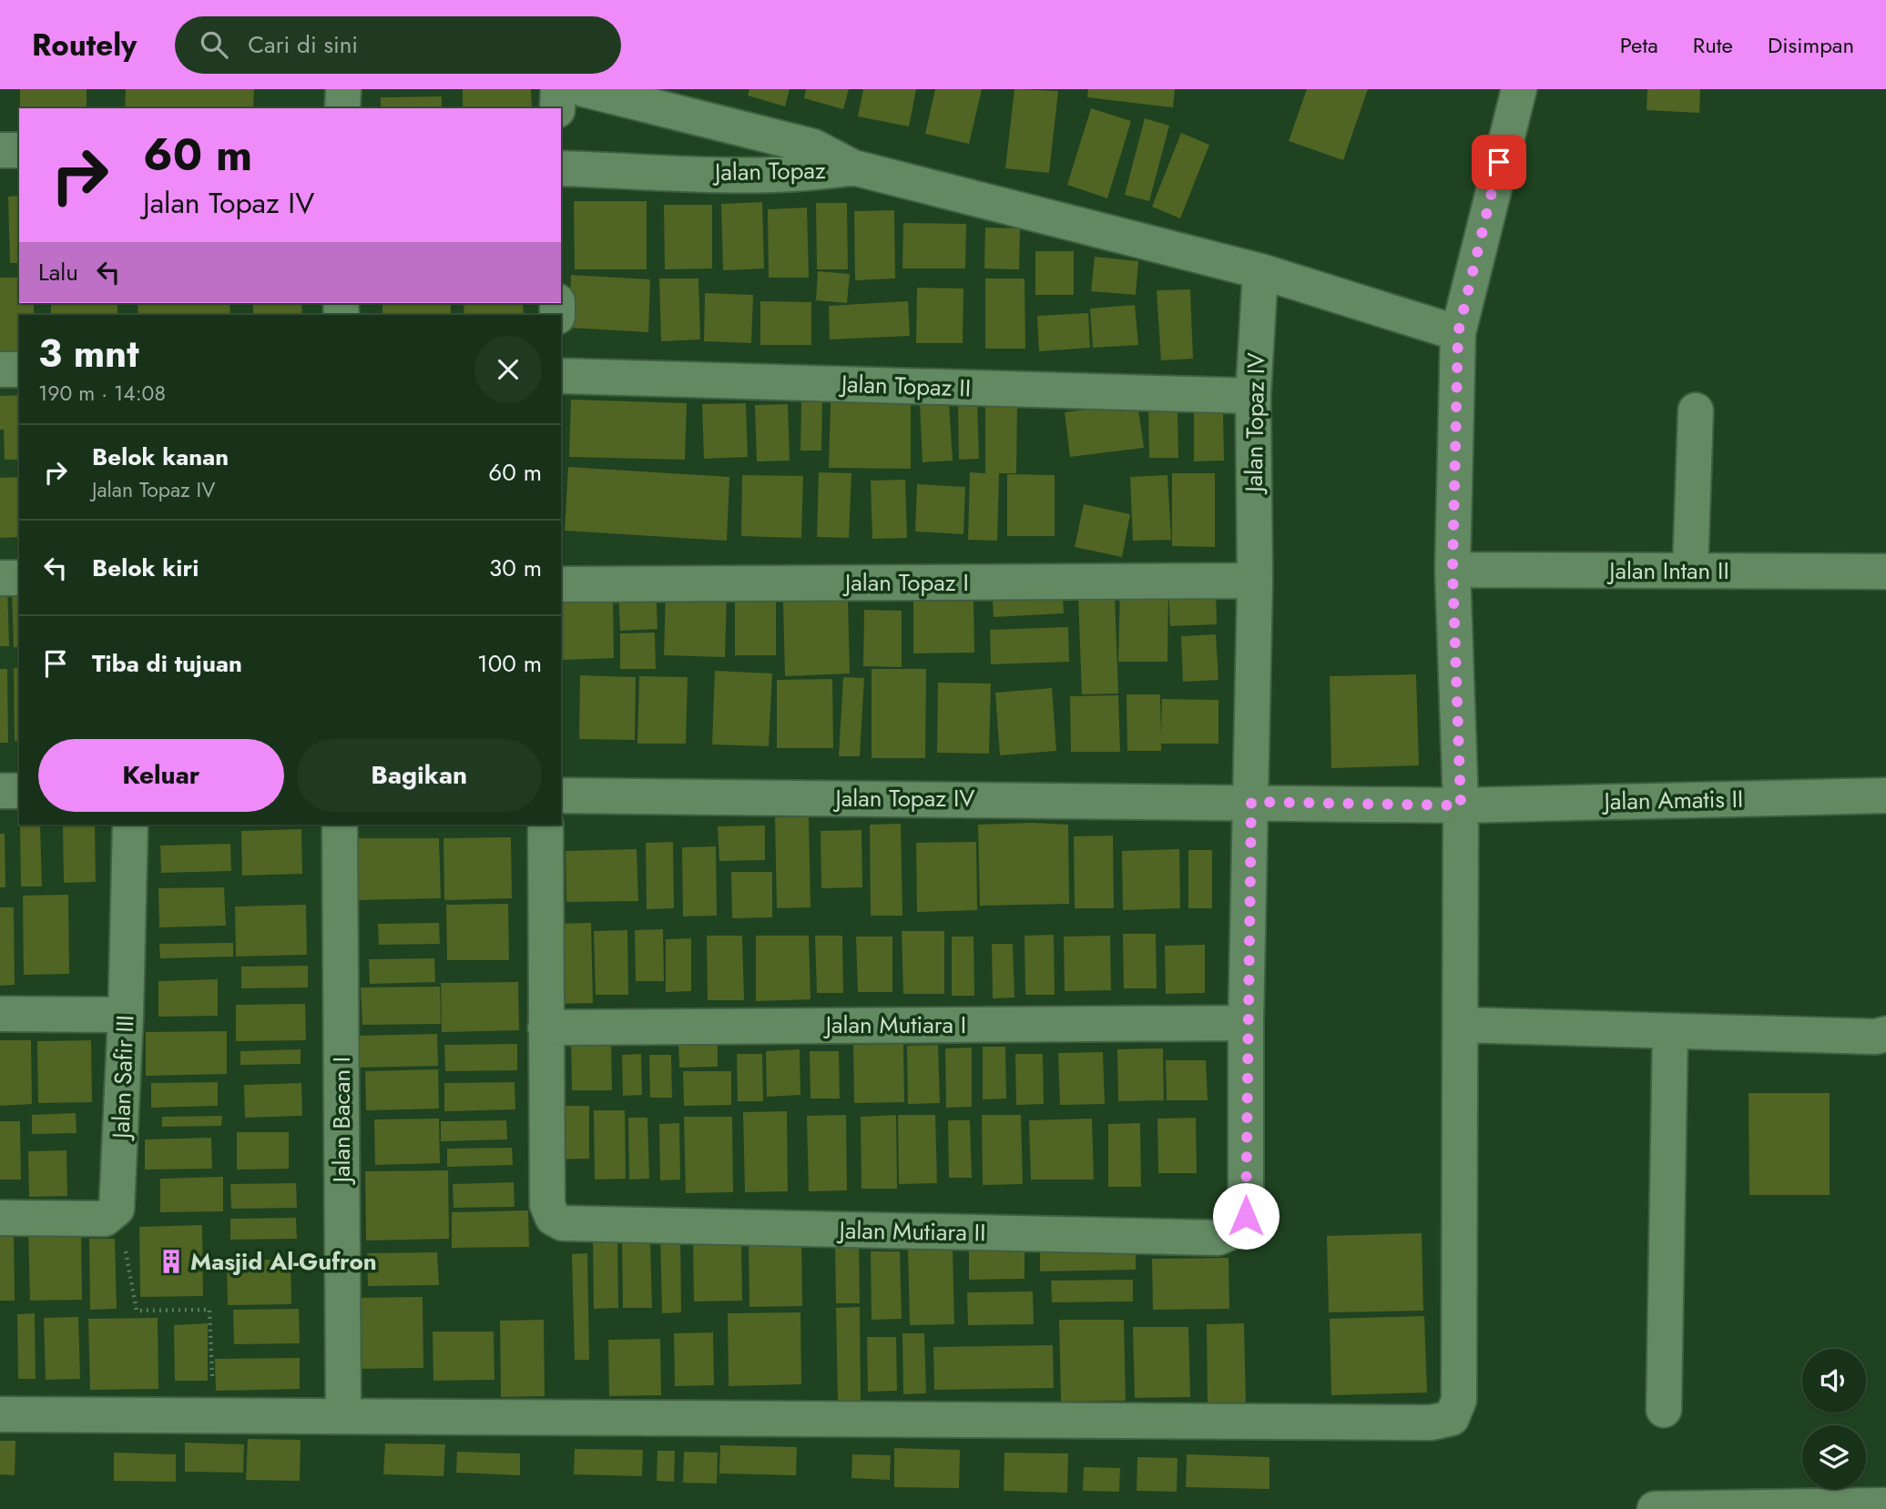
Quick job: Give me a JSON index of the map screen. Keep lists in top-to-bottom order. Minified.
{"streets":{"street":["Jalan Topaz","Jalan Topaz II","Jalan Topaz IV","Jalan Intan II","Jalan Topaz I","Jalan Amatis II","Jalan Mutiara I","Jalan Safir III","Jalan Bacan I","Jalan Mutiara II"]},"crossings":[["Jalan Topaz II","Jalan Topaz IV"],["Jalan Topaz IV","Jalan Topaz I"],["Jalan Topaz IV","Jalan Amatis II"],["Jalan Topaz IV","Jalan Mutiara II"],["Jalan Mutiara I","Jalan Mutiara II"]],"places":{"building":["Masjid Al-Gufron"]},"page":{"header":"Routely","search":"Cari di sini","nav":["Peta","Rute","Disimpan"],"turn":["60 m","Jalan Topaz IV"],"then":"Lalu","heading":["3 mnt","190 m · 14:08"],"list":[{"name":"Belok kanan","note":"Jalan Topaz IV","value":"60 m"},{"name":"Belok kiri","value":"30 m"},{"name":"Tiba di tujuan","value":"100 m"}],"buttons":["Keluar","Bagikan"]}}
